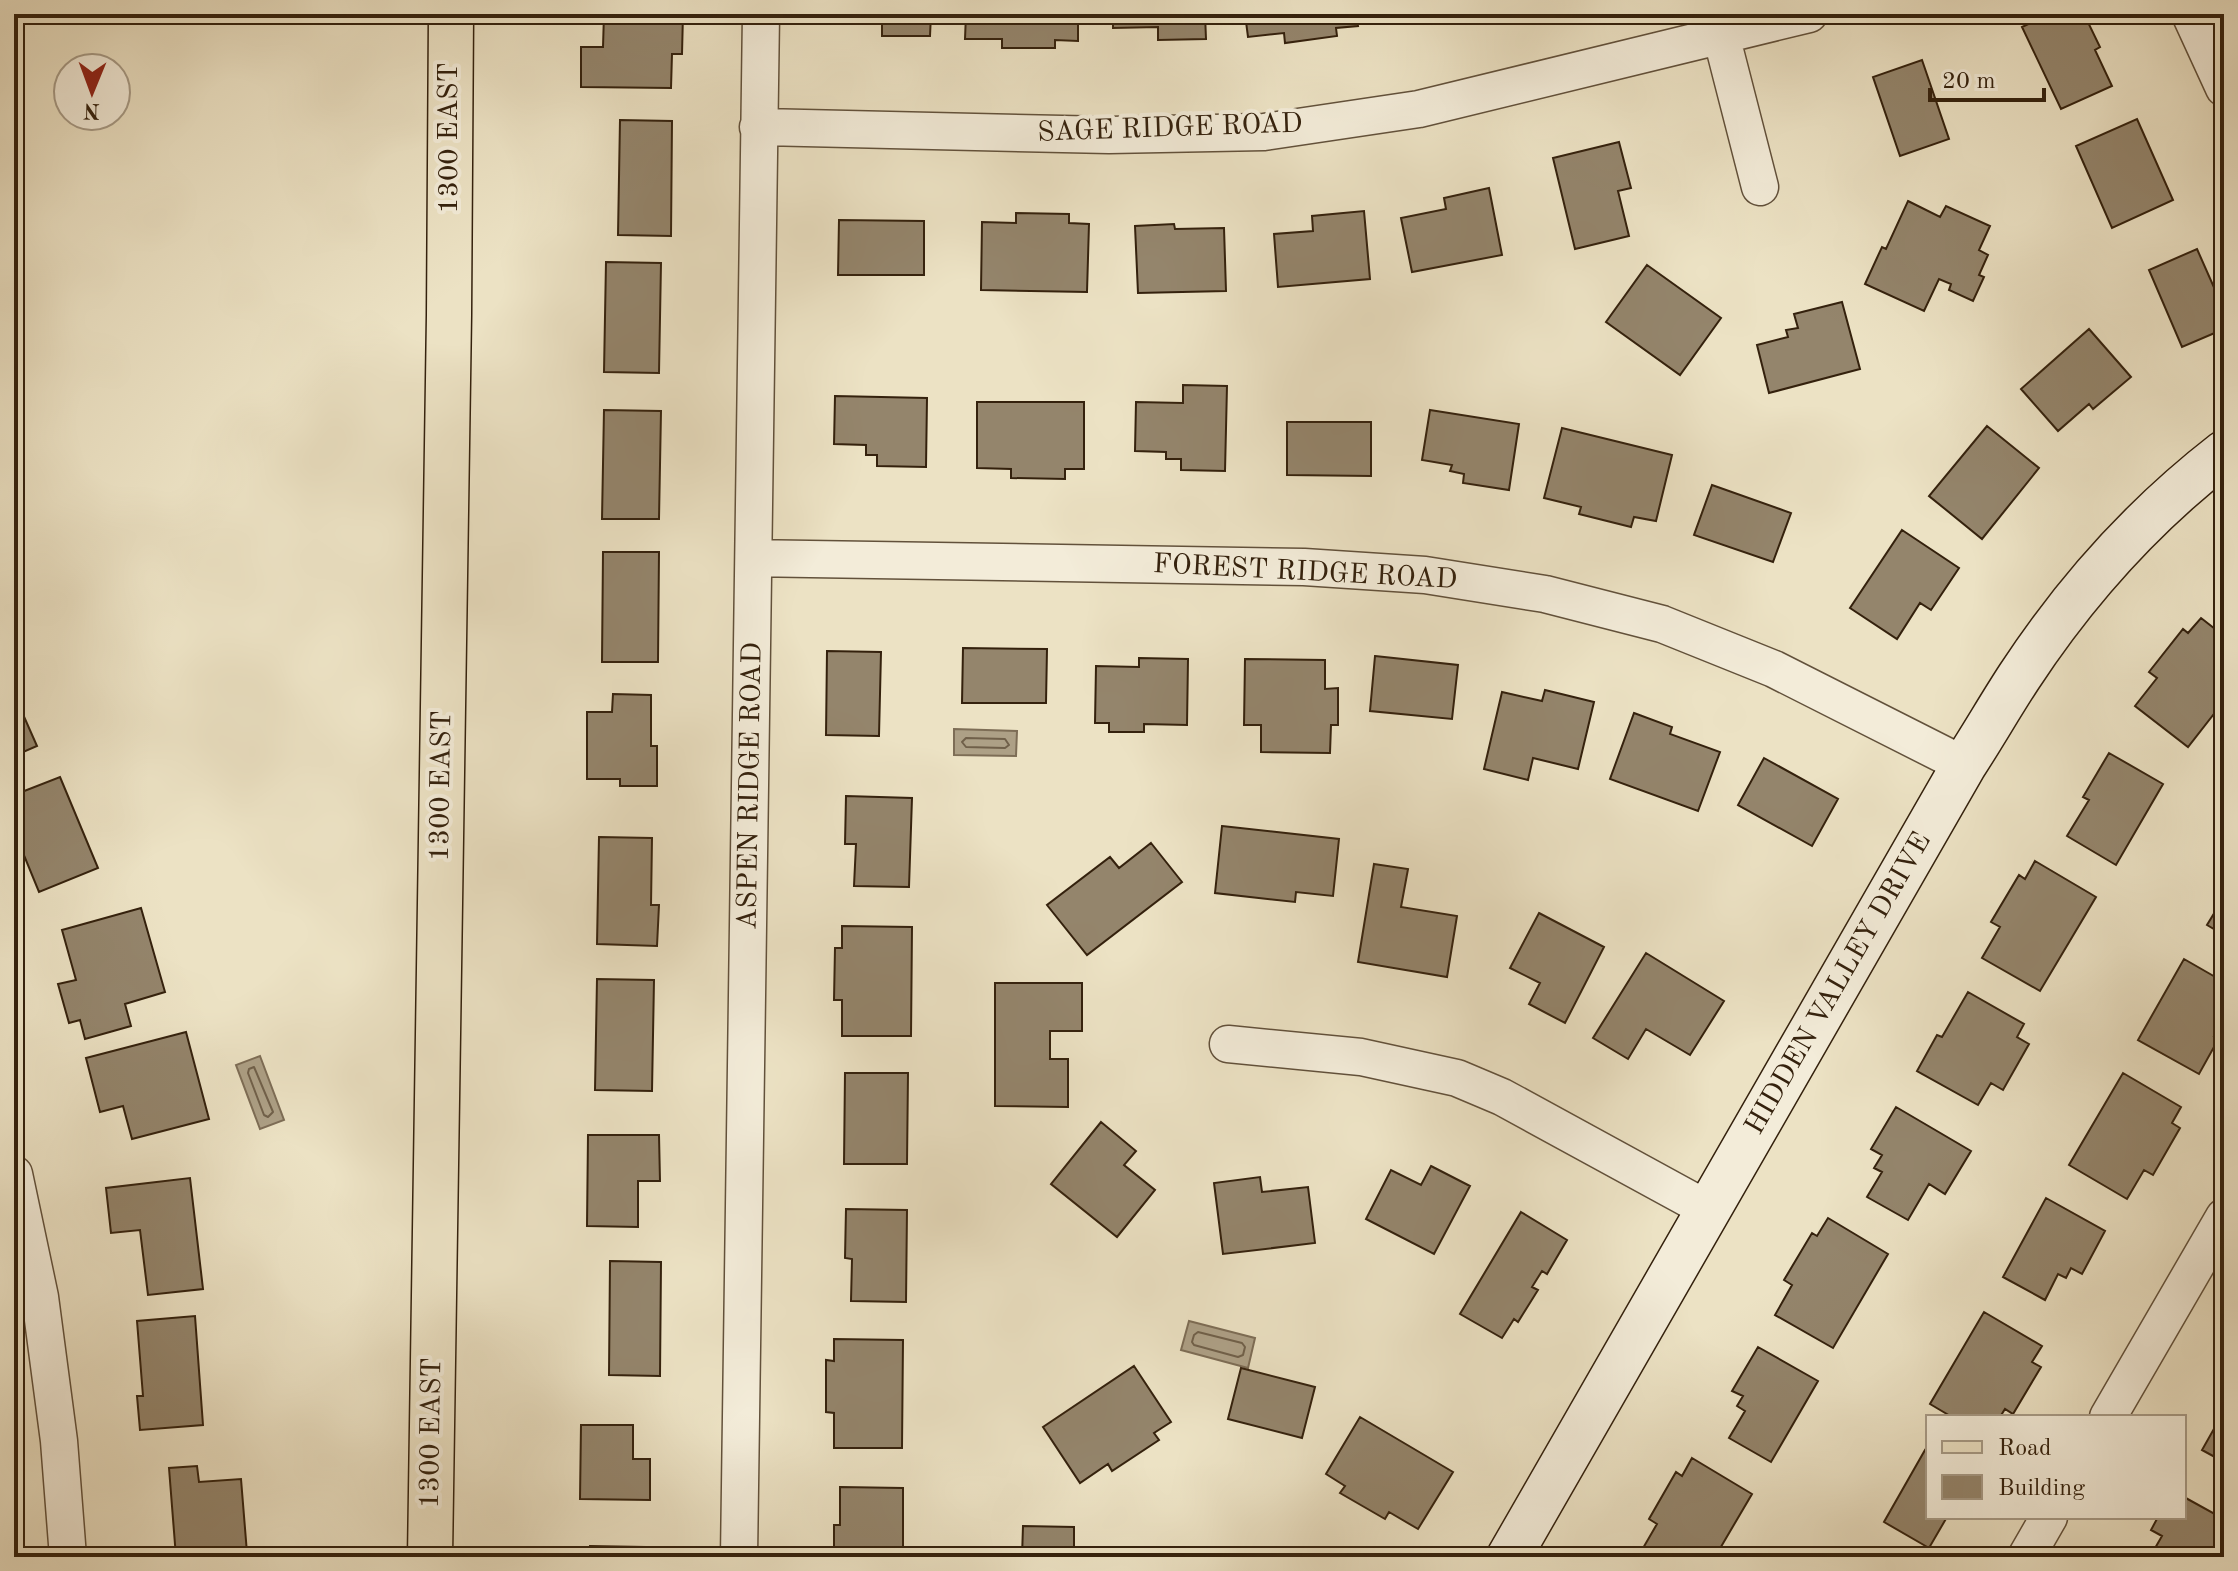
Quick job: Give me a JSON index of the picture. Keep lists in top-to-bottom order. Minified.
{"streets":{"main road":["1300 EAST"],"street":["SAGE RIDGE ROAD","FOREST RIDGE ROAD","ASPEN RIDGE ROAD","HIDDEN VALLEY DRIVE"]},"crossings":[["SAGE RIDGE ROAD","ASPEN RIDGE ROAD"],["FOREST RIDGE ROAD","ASPEN RIDGE ROAD"],["FOREST RIDGE ROAD","HIDDEN VALLEY DRIVE"]],"legend":["Road","Building"],"scale_bar":"20 m","north":"bottom"}
